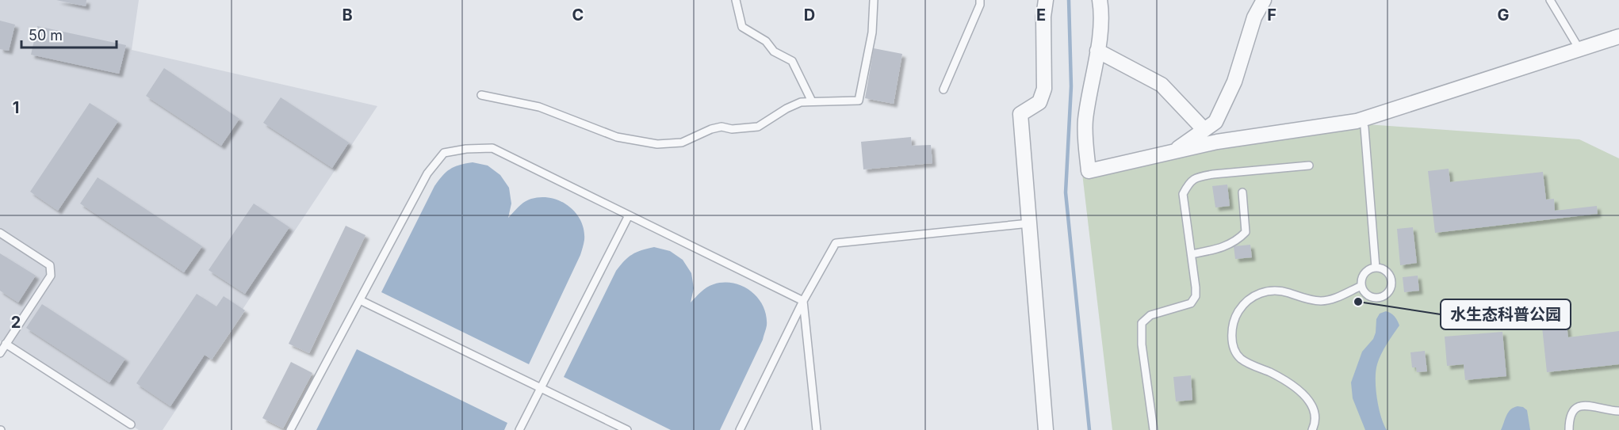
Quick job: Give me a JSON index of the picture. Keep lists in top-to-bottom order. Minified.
{"places":["水生态科普公园"],"scale_bar":"50 m","grid":{"columns":["B","C","D","E","F","G"],"rows":["1","2"]}}
